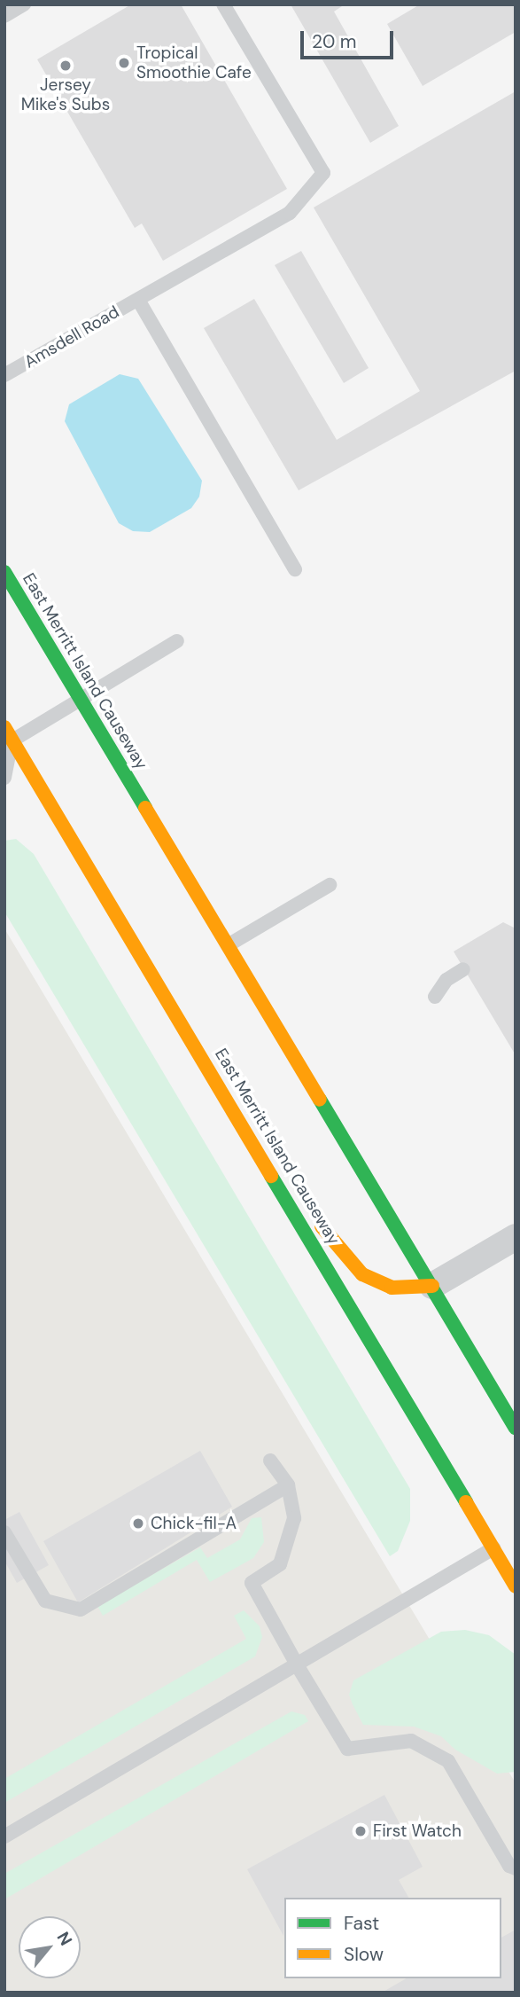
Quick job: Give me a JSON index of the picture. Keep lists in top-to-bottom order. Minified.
{"streets":{"main road":["East Merritt Island Causeway"],"lane":["Amsdell Road"]},"places":["Tropical Smoothie Cafe","Jersey Mike's Subs","Chick-fil-A","First Watch"],"legend":["Fast","Slow"],"scale_bar":"20 m","north":"top right"}
